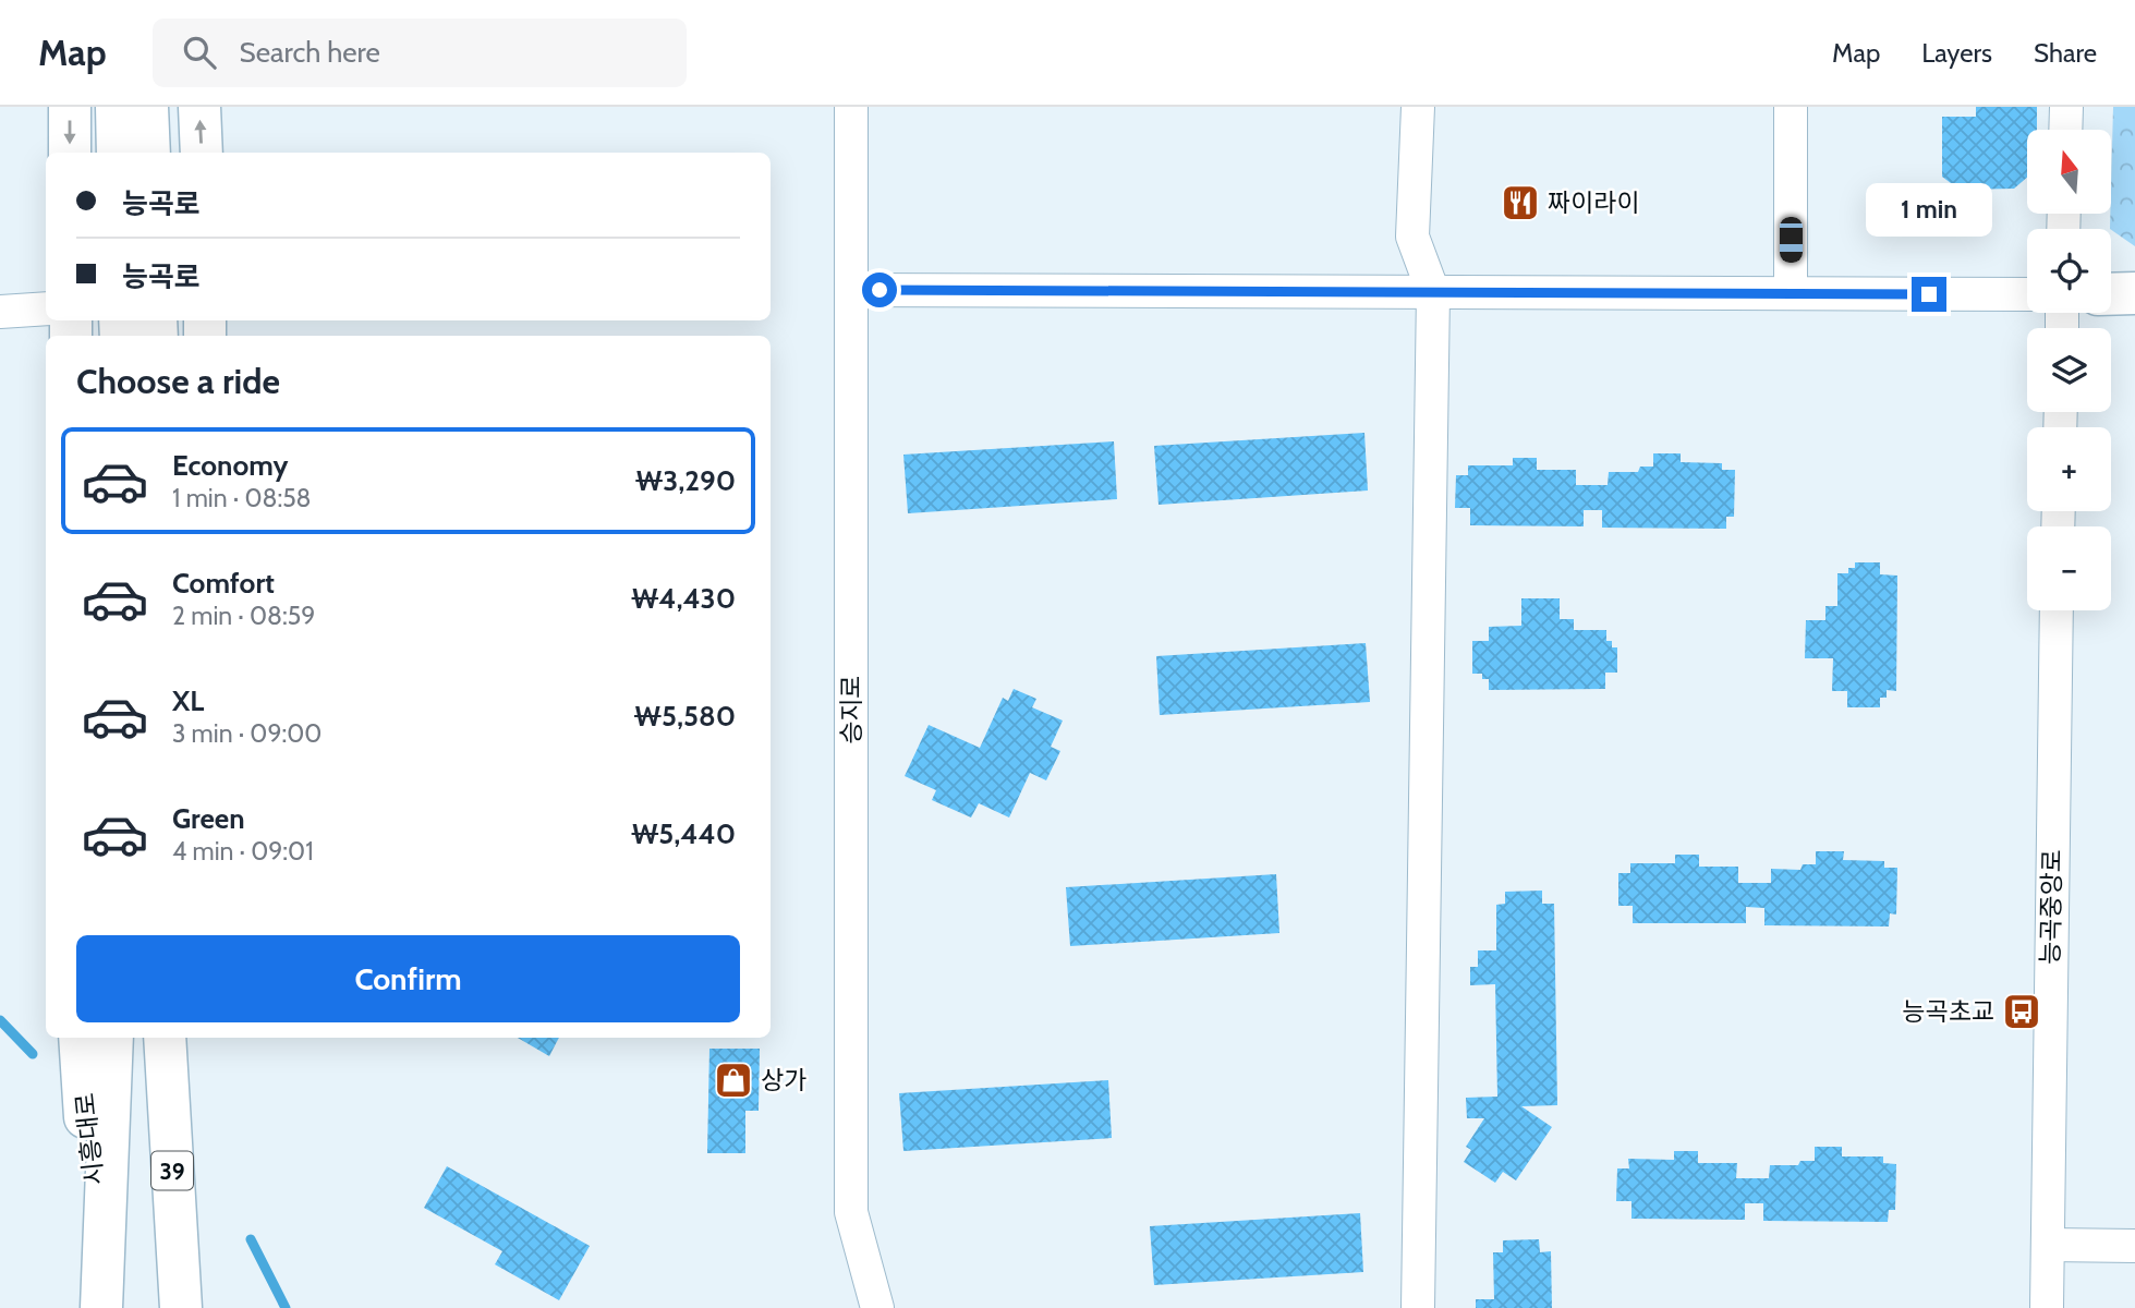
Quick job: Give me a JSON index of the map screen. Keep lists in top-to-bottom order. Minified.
{"streets":{"main road":["시흥대로","39"],"street":["승지로","능곡중앙로"]},"places":{"restaurant":["짜이라이"],"bus stop":["능곡초교"],"shop":["상가"]},"north":"top","page":{"header":"Map","search":"Search here","nav":["Map","Layers","Share"],"map_buttons":["+","−"],"banner":["능곡로","능곡로"],"bubble":"1 min","heading":"Choose a ride","list":[{"name":"Economy","note":"1 min · 08:58","value":"₩3,290"},{"name":"Comfort","note":"2 min · 08:59","value":"₩4,430"},{"name":"XL","note":"3 min · 09:00","value":"₩5,580"},{"name":"Green","note":"4 min · 09:01","value":"₩5,440"}],"buttons":"Confirm"}}
